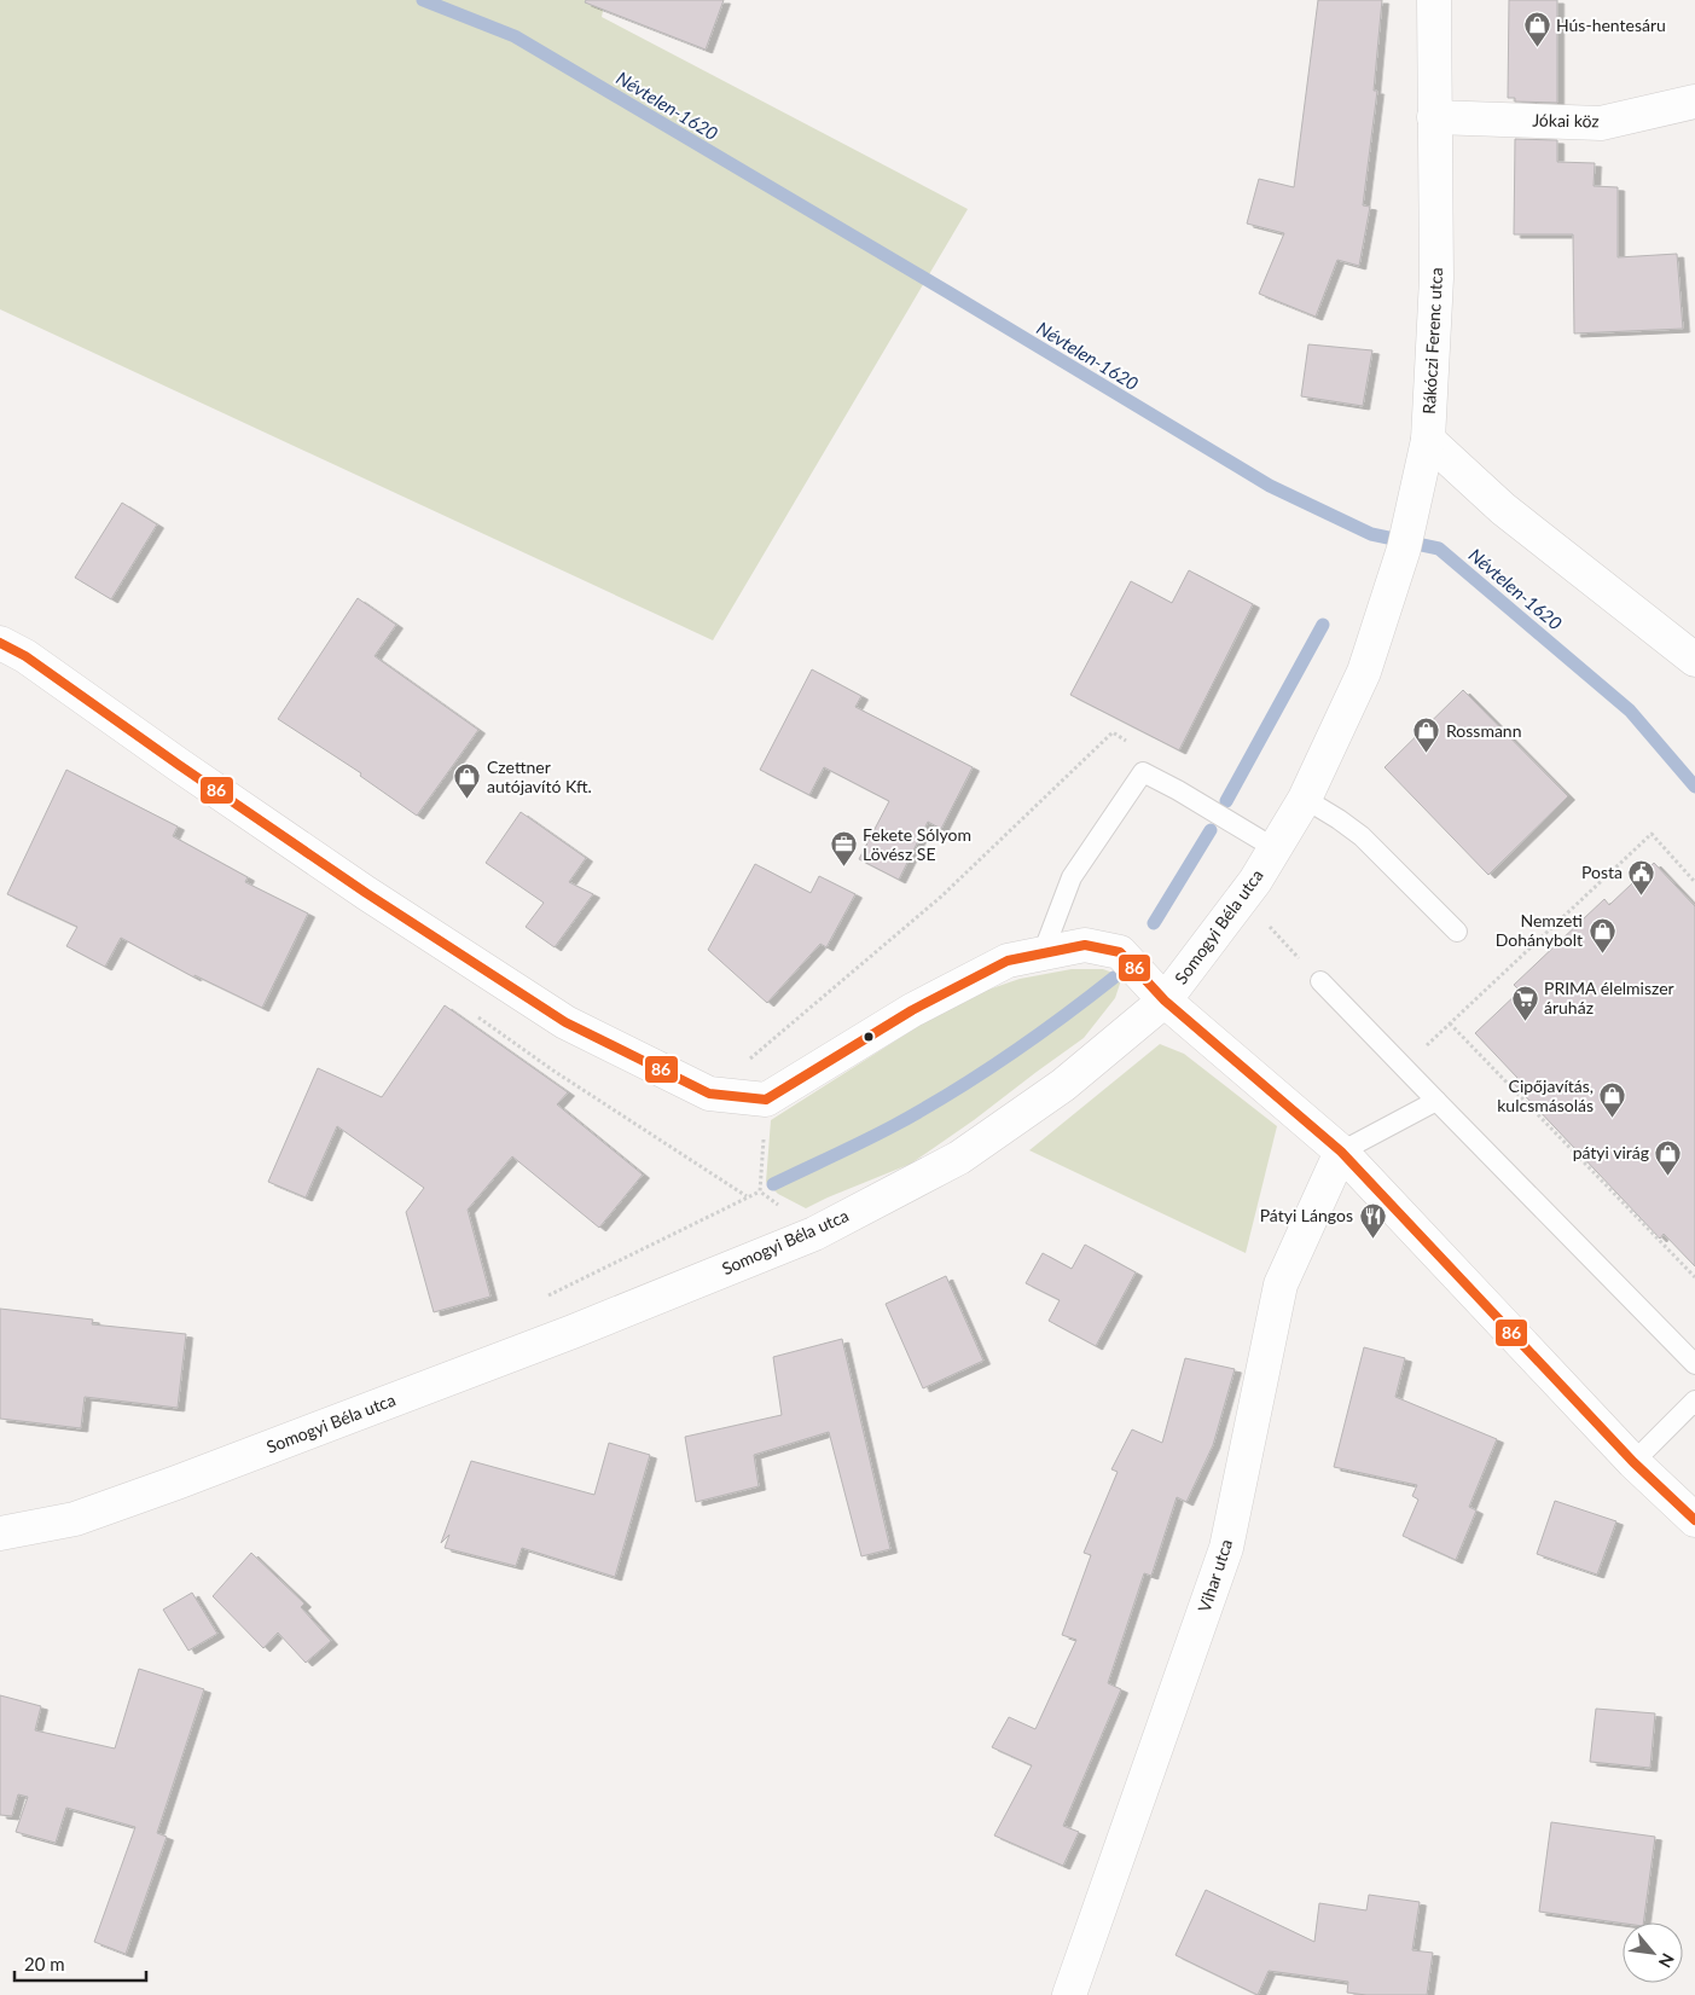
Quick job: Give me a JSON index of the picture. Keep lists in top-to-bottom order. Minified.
{"streets":{"street":["Jókai köz","Rákóczi Ferenc utca","Somogyi Béla utca","Vihar utca"]},"crossings":[["Jókai köz","Rákóczi Ferenc utca"],["Rákóczi Ferenc utca","Somogyi Béla utca"]],"water":["Névtelen-1620"],"places":{"shop":["Hús-hentesáru","Rossmann","Czettner autójavító Kft.","Nemzeti Dohánybolt","Cipőjavítás, kulcsmásolás","pátyi virág"],"office":["Fekete Sólyom Lövész SE"],"public building":["Posta"],"supermarket":["PRIMA élelmiszer áruház"],"restaurant":["Pátyi Lángos"]},"lines":["transit line 86"],"scale_bar":"20 m","north":"bottom right"}
